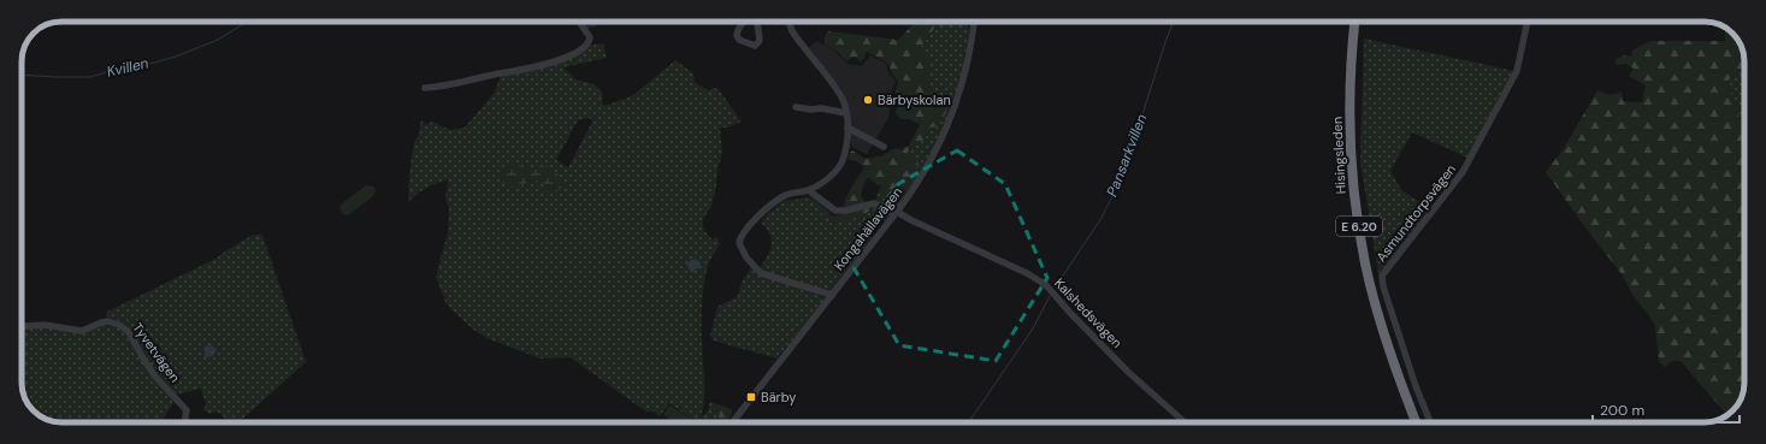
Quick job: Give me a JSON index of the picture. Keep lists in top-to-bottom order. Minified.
{"streets":{"highway":["Hisingsleden","E 6.20"],"street":["Asmundtorpsvägen","Kongahällavägen","Kalshedsvägen","Tyvetvägen"]},"crossings":[["Kongahällavägen","Kalshedsvägen"]],"water":["Kvillen","Pansarkvillen"],"places":{"other":["Bärbyskolan"],"transit":["Bärby"]},"scale_bar":"200 m"}
